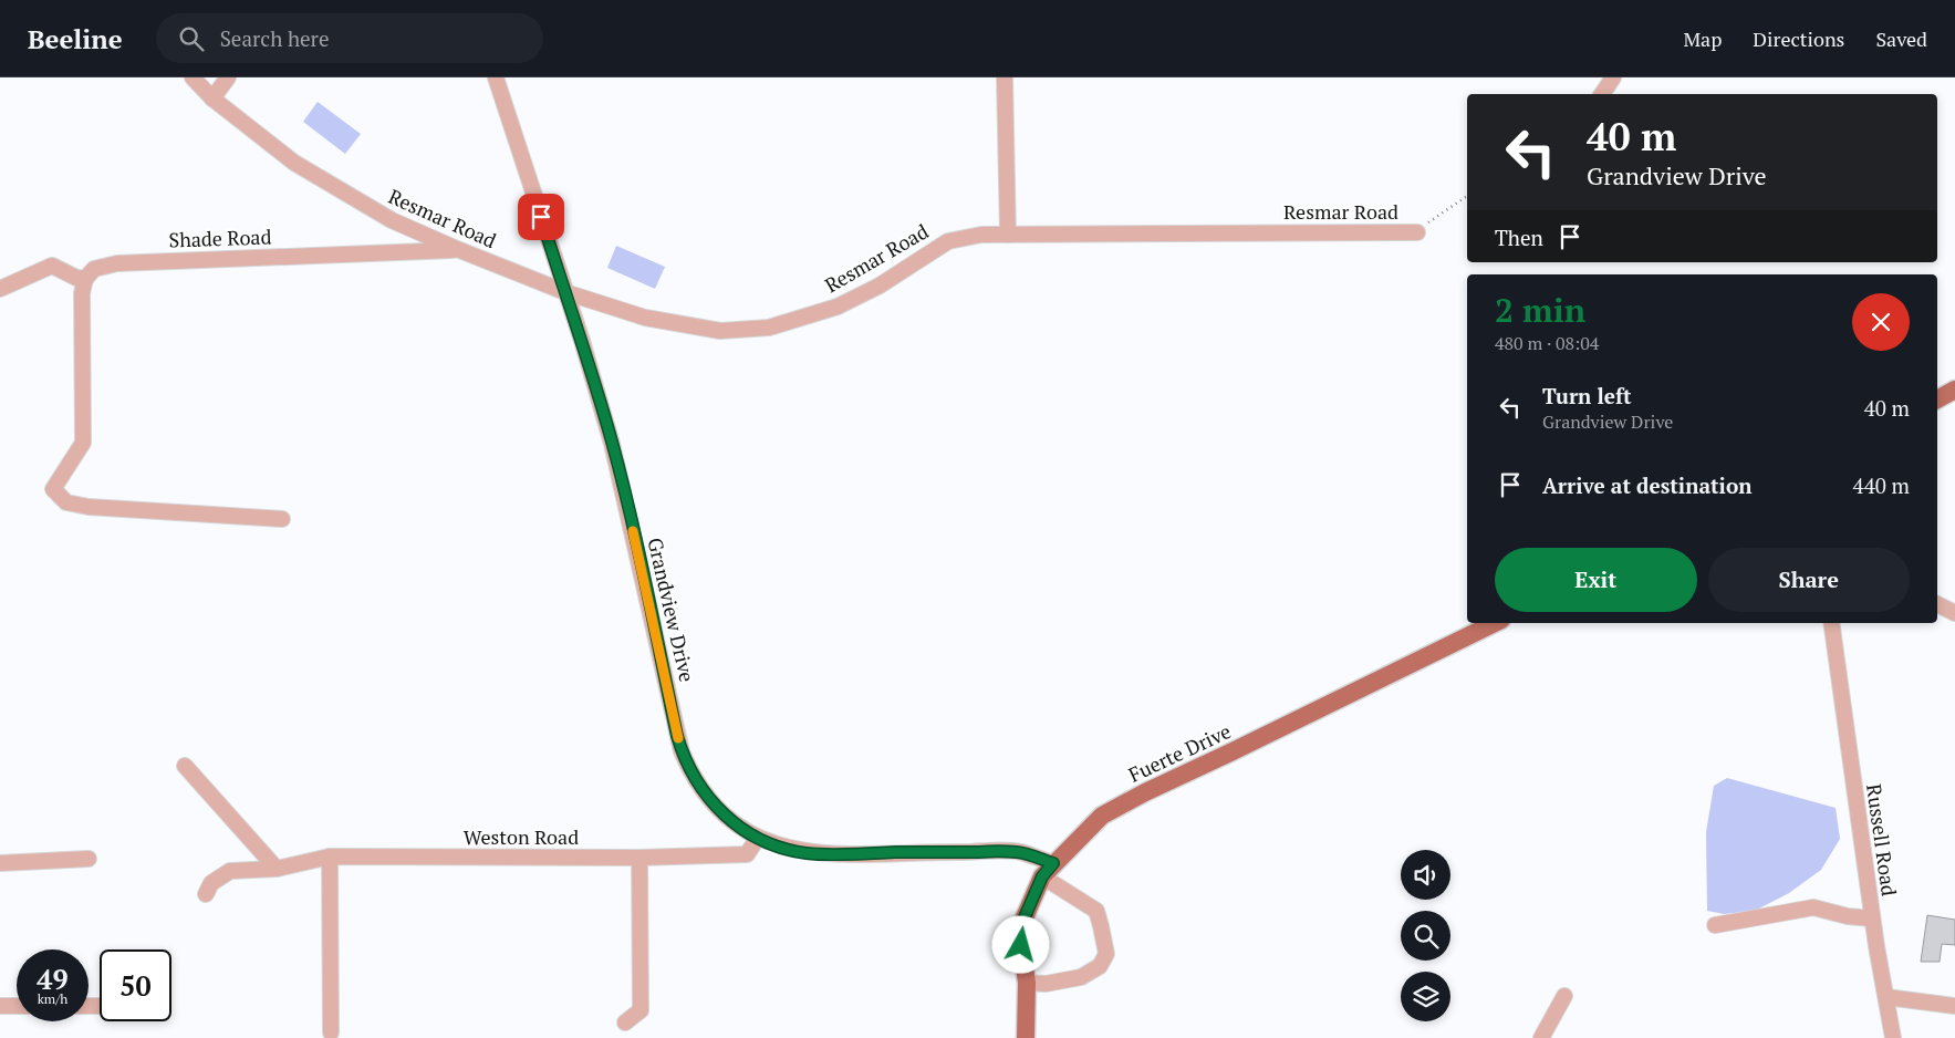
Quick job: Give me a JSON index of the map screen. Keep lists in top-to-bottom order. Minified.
{"streets":{"main road":["Fuerte Drive"],"street":["Resmar Road","Shade Road","Grandview Drive","Weston Road","Russell Road"]},"crossings":[["Resmar Road","Shade Road"],["Resmar Road","Grandview Drive"],["Grandview Drive","Fuerte Drive"],["Grandview Drive","Weston Road"]],"page":{"header":"Beeline","search":"Search here","nav":["Map","Directions","Saved"],"turn":["40 m","Grandview Drive"],"then":"Then","heading":["2 min","480 m · 08:04"],"list":[{"name":"Turn left","note":"Grandview Drive","value":"40 m"},{"name":"Arrive at destination","value":"440 m"}],"buttons":["Exit","Share"],"speed":"49 km/h","limit":"50"}}
